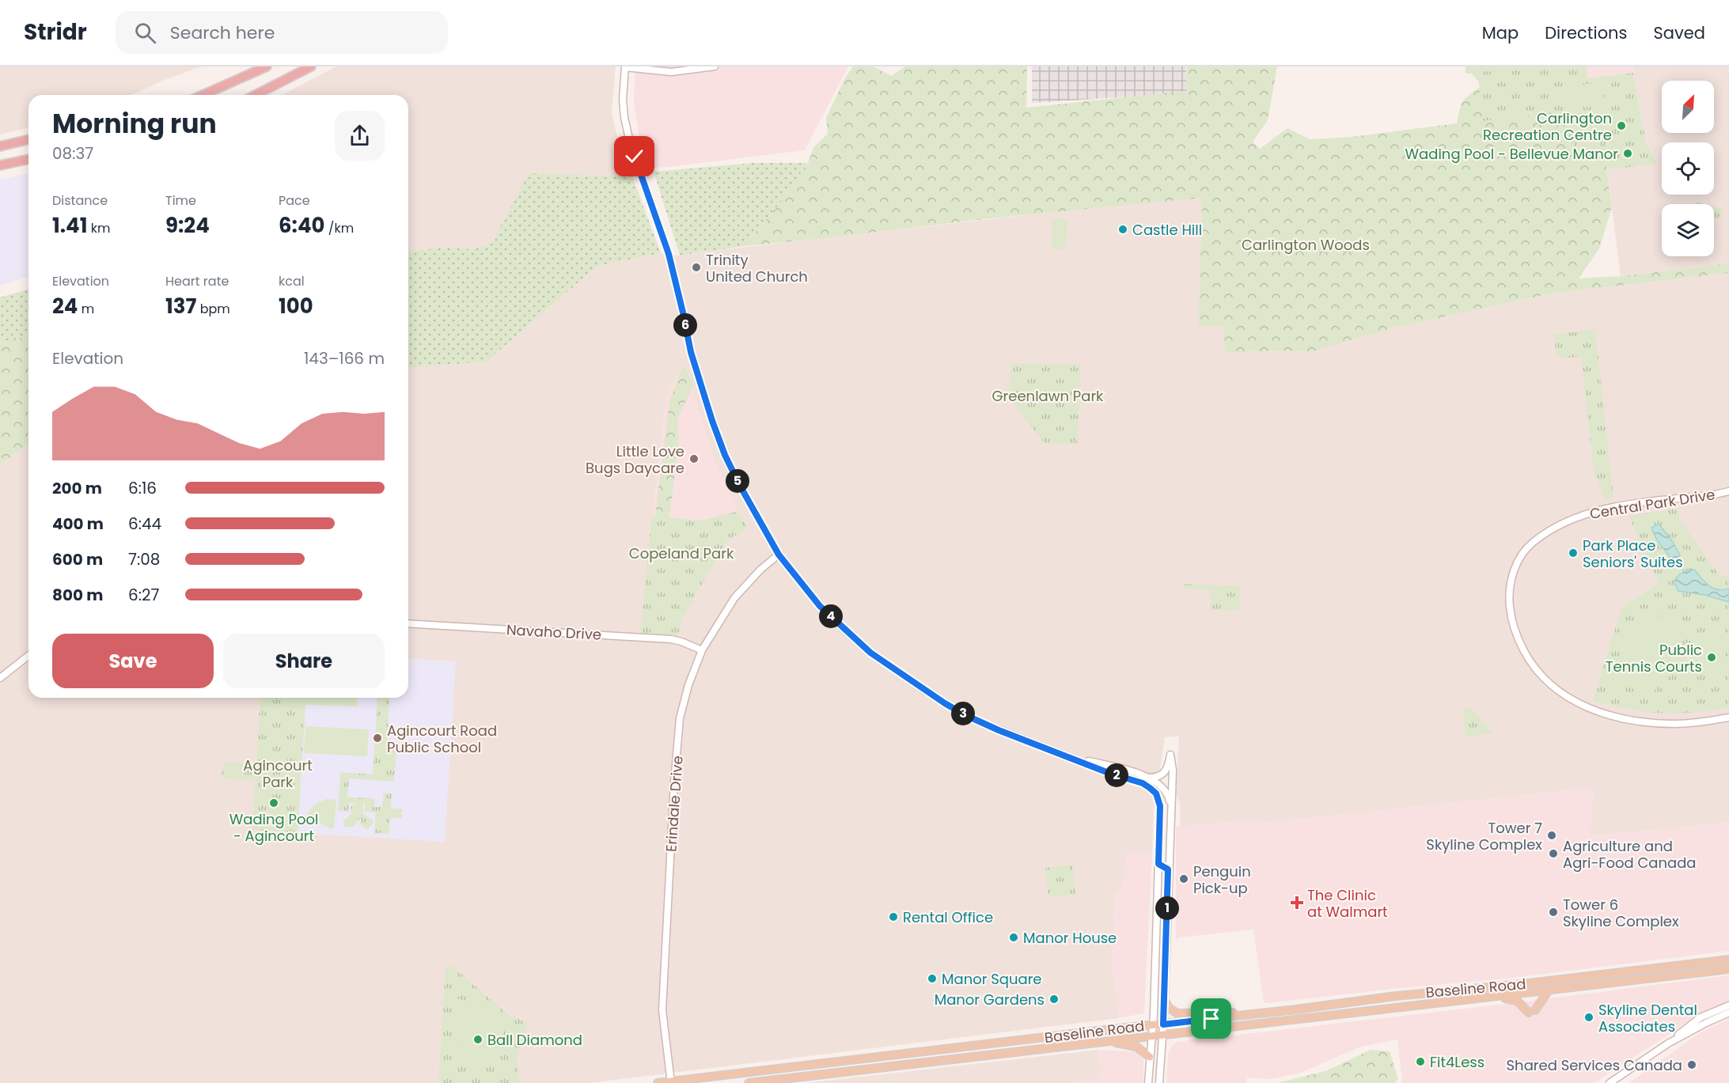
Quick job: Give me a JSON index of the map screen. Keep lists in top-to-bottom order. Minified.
{"streets":{"main road":["Central Park Drive","Navaho Drive","Erindale Drive","Baseline Road"]},"crossings":[["Navaho Drive","Erindale Drive"],["Erindale Drive","Baseline Road"]],"parks":["Carlington Woods","Greenlawn Park","Copeland Park","Agincourt Park"],"places":{"other":["Carlington Recreation Centre","Wading Pool - Bellevue Manor","Castle Hill","Trinity United Church","Little Love Bugs Daycare","Park Place Seniors' Suites","Public Tennis Courts","Agincourt Road Public School","Wading Pool - Agincourt","Tower 7 Skyline Complex","Agriculture and Agri-Food Canada","Penguin Pick-up","Tower 6 Skyline Complex","Rental Office","Manor House","Manor Square","Manor Gardens","Skyline Dental Associates","Ball Diamond","Fit4Less","Shared Services Canada"],"health":["The Clinic at Walmart"]},"north":"top right","page":{"header":"Stridr","search":"Search here","nav":["Map","Directions","Saved"],"heading":["Morning run","08:37"],"stats":[["Distance","1.41 km"],["Time","9:24"],["Pace","6:40 /km"],["Elevation","24 m"],["Heart rate","137 bpm"],["kcal","100"]],"pins":["6","5","4","3","2","1"],"chart":["Elevation","143–166 m"],"list":[{"name":"200 m","note":"6:16"},{"name":"400 m","note":"6:44"},{"name":"600 m","note":"7:08"},{"name":"800 m","note":"6:27"}],"buttons":["Save","Share"]}}
